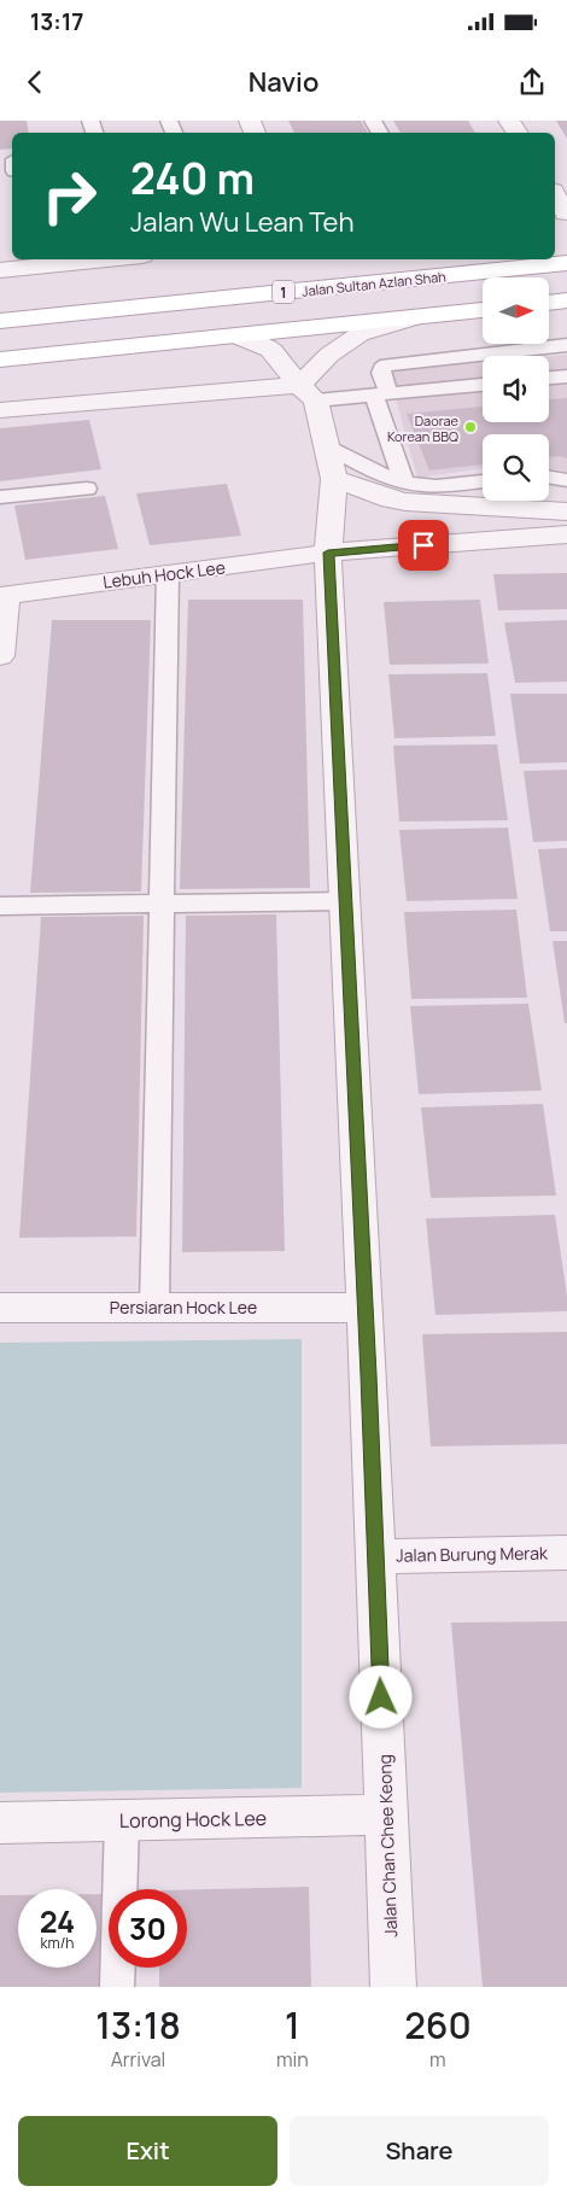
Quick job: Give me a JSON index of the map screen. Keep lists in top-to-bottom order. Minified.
{"streets":{"main road":["Jalan Sultan Azlan Shah","1"],"street":["Lebuh Hock Lee","Persiaran Hock Lee","Jalan Burung Merak","Lorong Hock Lee","Jalan Chan Chee Keong"]},"crossings":[["Lebuh Hock Lee","Jalan Chan Chee Keong"],["Persiaran Hock Lee","Jalan Chan Chee Keong"],["Jalan Burung Merak","Jalan Chan Chee Keong"],["Lorong Hock Lee","Jalan Chan Chee Keong"]],"places":["Daorae Korean BBQ"],"north":"right","page":{"status":"13:17","header":"Navio","turn":["240 m","Jalan Wu Lean Teh"],"speed":"24 km/h","limit":"30","eta":["13:18","Arrival","1","min","260","m"],"buttons":["Exit","Share"]}}
